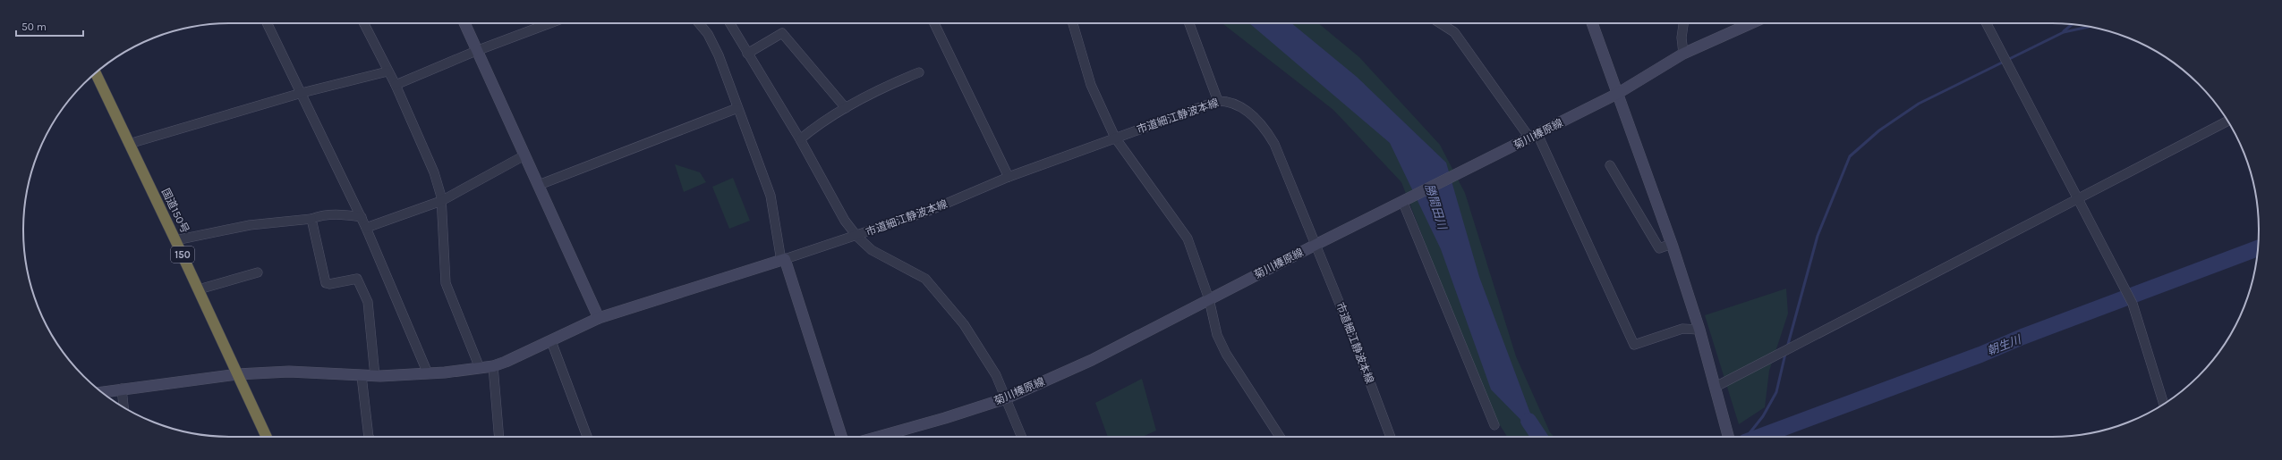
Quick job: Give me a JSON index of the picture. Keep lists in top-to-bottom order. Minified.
{"streets":{"highway":["国道150号","150"],"street":["市道細江静波本線","菊川榛原線"]},"crossings":[["市道細江静波本線","菊川榛原線"]],"water":["勝間田川","朝生川"],"scale_bar":"50 m"}
